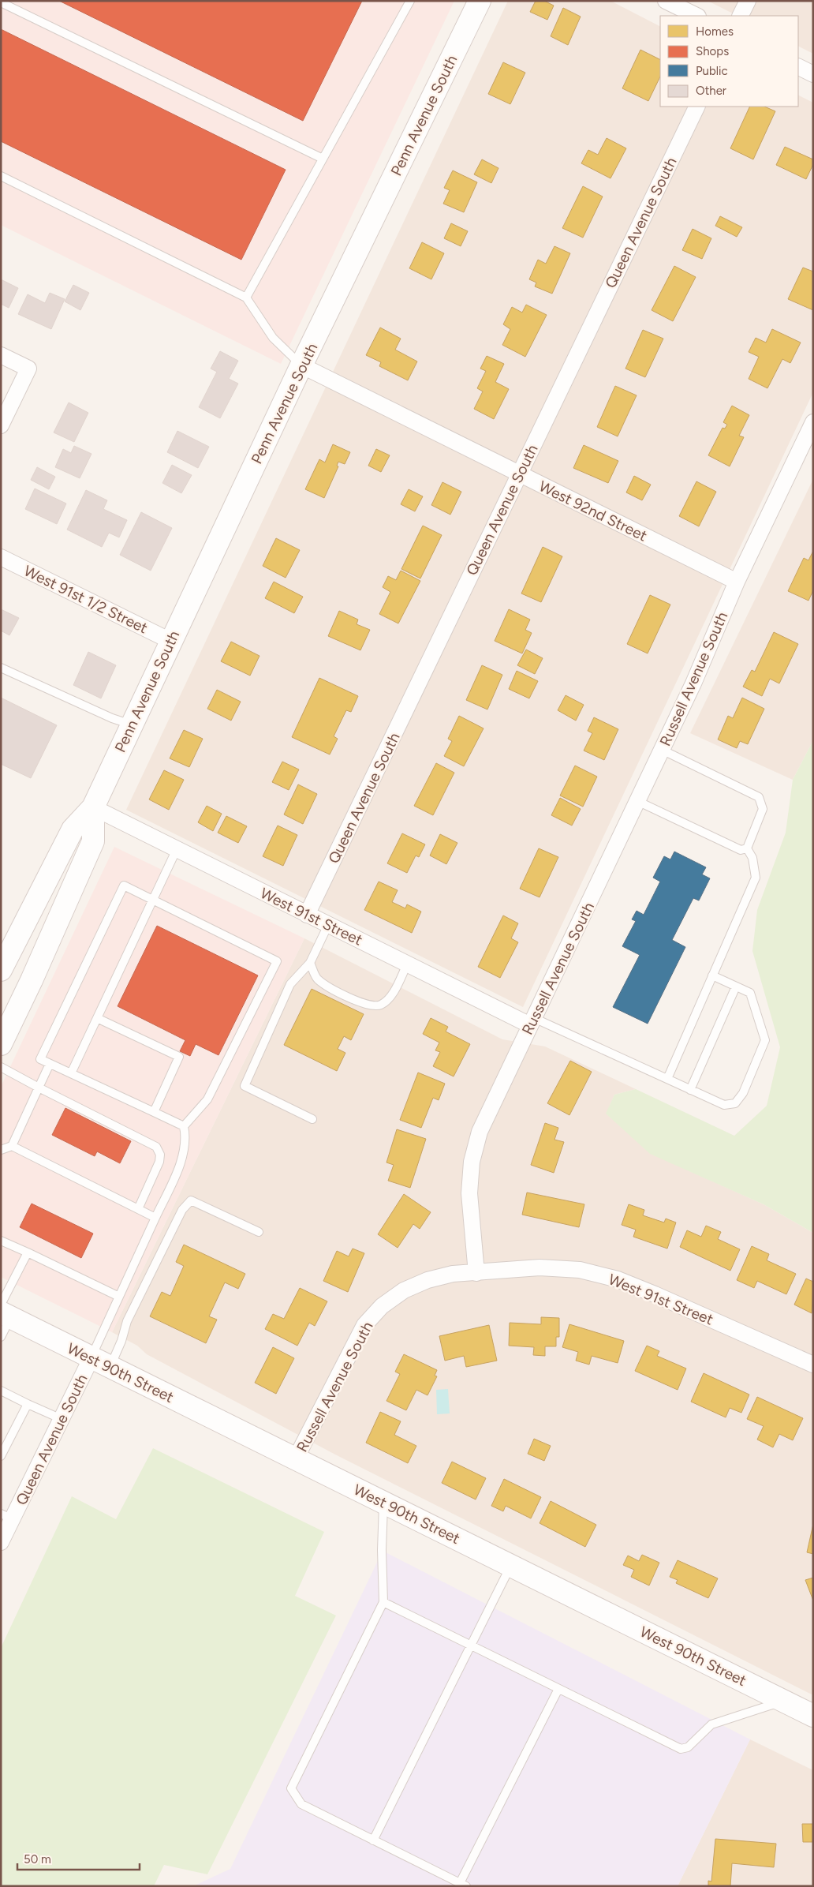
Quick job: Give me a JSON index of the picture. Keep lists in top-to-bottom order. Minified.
{"streets":{"main road":["Penn Avenue South","West 90th Street"],"street":["Queen Avenue South","West 92nd Street","West 91st 1/2 Street","Russell Avenue South","West 91st Street"]},"crossings":[["Penn Avenue South","West 92nd Street"],["Penn Avenue South","West 91st 1/2 Street"],["Penn Avenue South","West 91st Street"],["Queen Avenue South","West 92nd Street"],["Queen Avenue South","West 91st Street"],["Queen Avenue South","West 90th Street"],["West 92nd Street","Russell Avenue South"],["Russell Avenue South","West 91st Street"],["Russell Avenue South","West 90th Street"]],"legend":["Homes","Shops","Public","Other"],"scale_bar":"50 m"}
